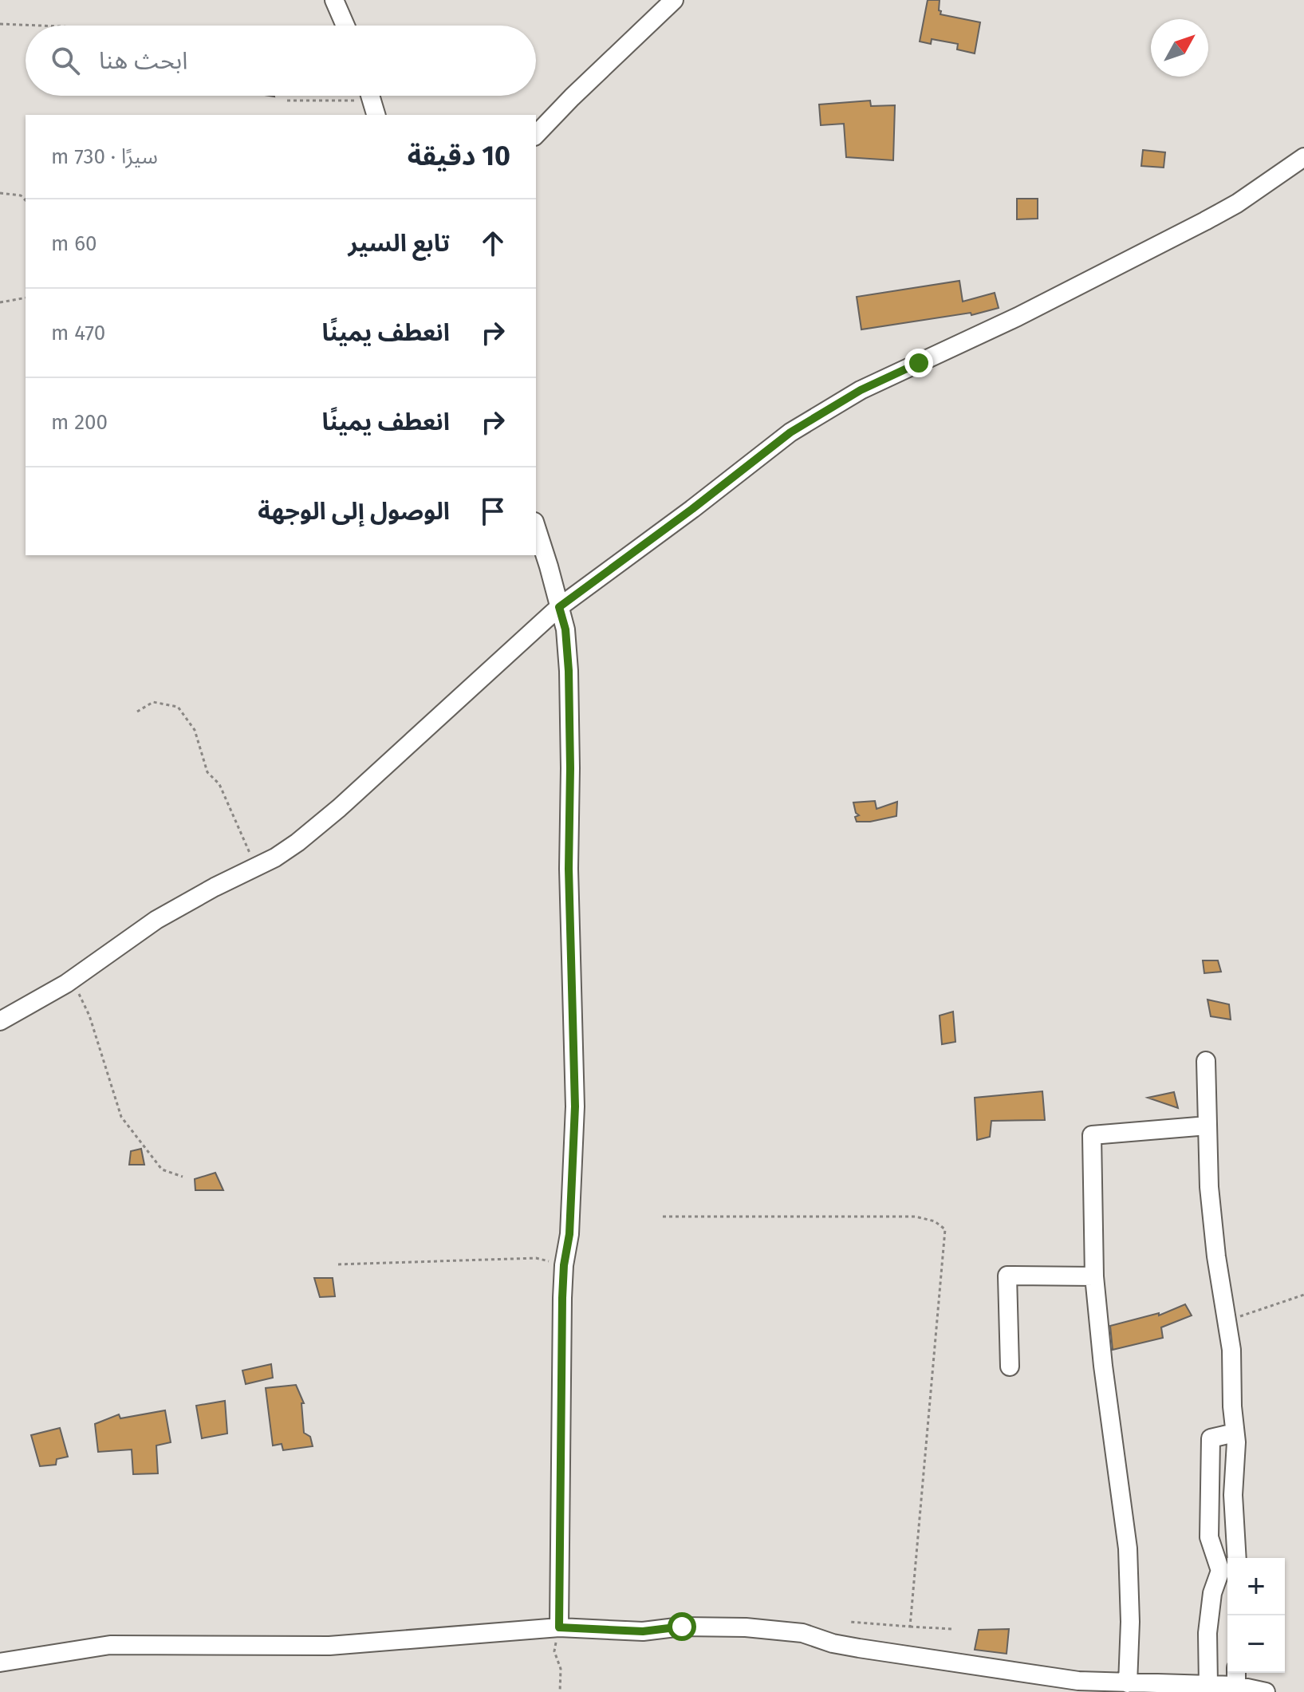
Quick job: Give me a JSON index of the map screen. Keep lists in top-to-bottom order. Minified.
{"north":"top right","page":{"search":"ابحث هنا","heading":["10 دقيقة","سيرًا · 730 m"],"list":[["تابع السير","60 m"],["انعطف يمينًا","470 m"],["انعطف يمينًا","200 m"],"الوصول إلى الوجهة"],"map_buttons":["+","−"]}}
